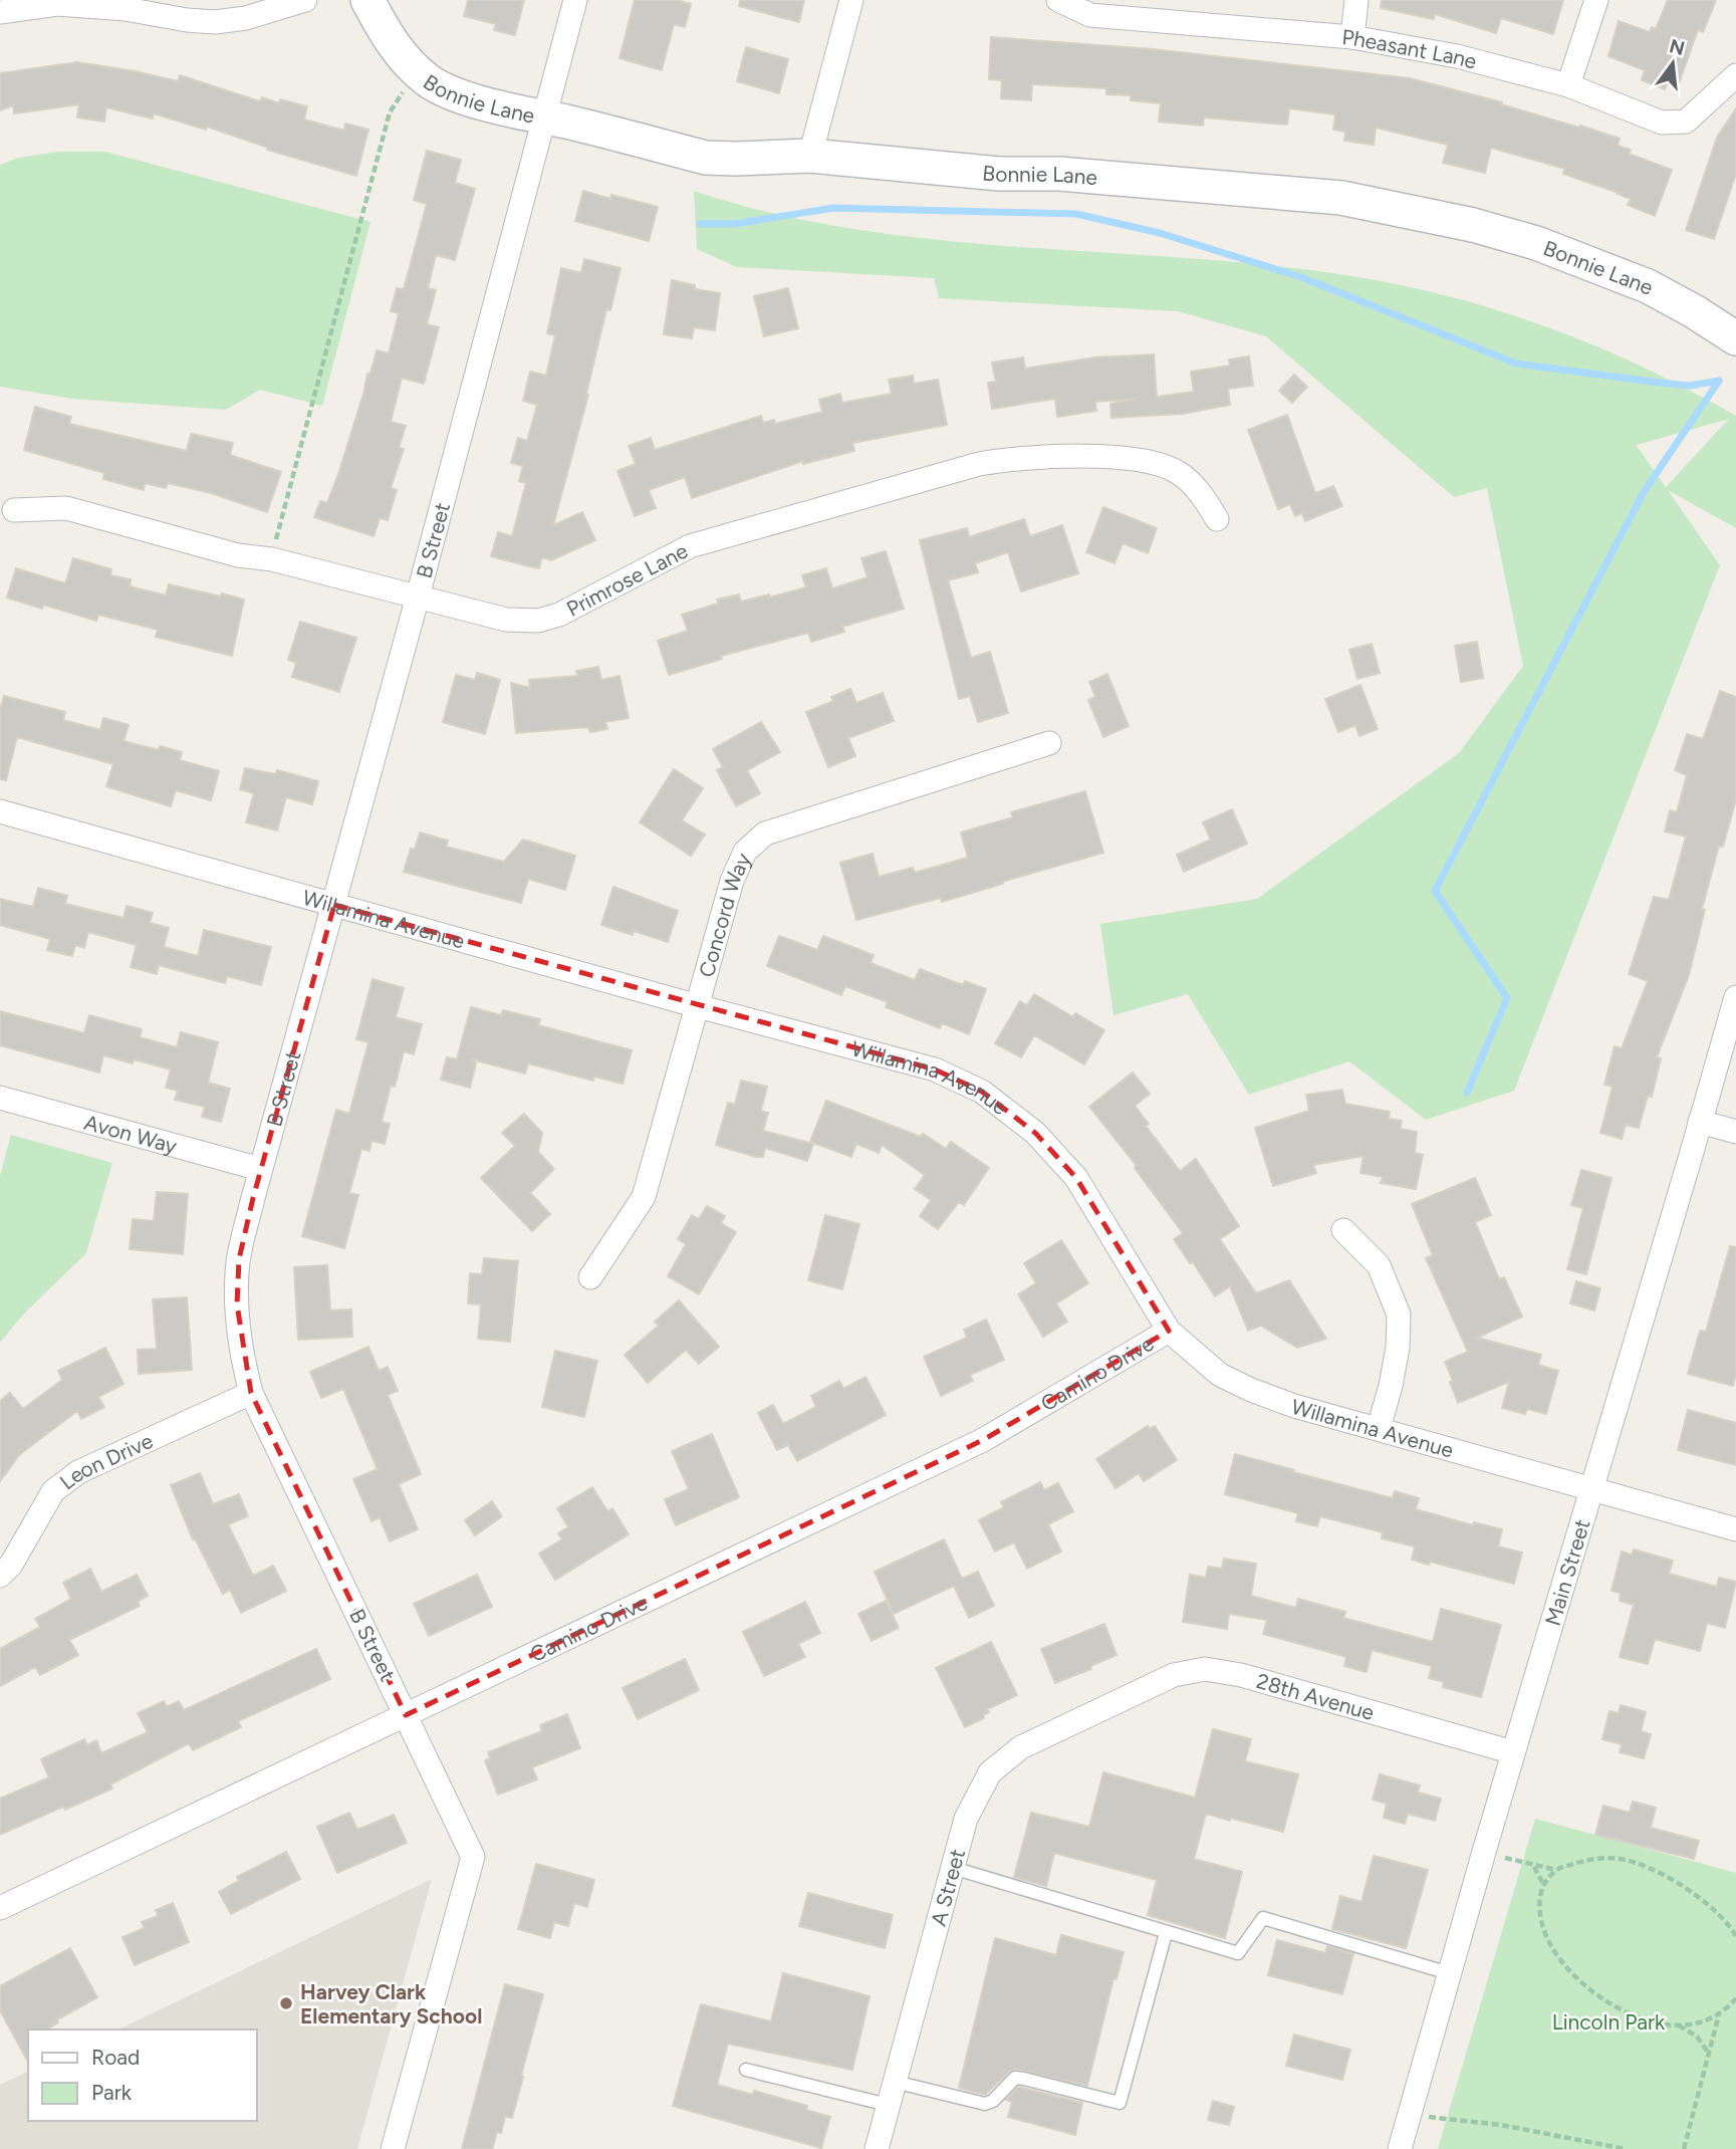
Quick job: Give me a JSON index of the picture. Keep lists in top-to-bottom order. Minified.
{"streets":{"street":["Pheasant Lane","Bonnie Lane","B Street","Primrose Lane","Concord Way","Willamina Avenue","Avon Way","Camino Drive","Leon Drive","Main Street","28th Avenue","A Street"]},"crossings":[["Bonnie Lane","B Street"],["B Street","Primrose Lane"],["B Street","Willamina Avenue"],["B Street","Avon Way"],["B Street","Camino Drive"],["B Street","Leon Drive"],["Concord Way","Willamina Avenue"],["Willamina Avenue","Camino Drive"],["Willamina Avenue","Main Street"],["Main Street","28th Avenue"],["28th Avenue","A Street"]],"parks":["Lincoln Park"],"places":["Harvey Clark Elementary School"],"legend":["Road","Park"],"north":"top"}
